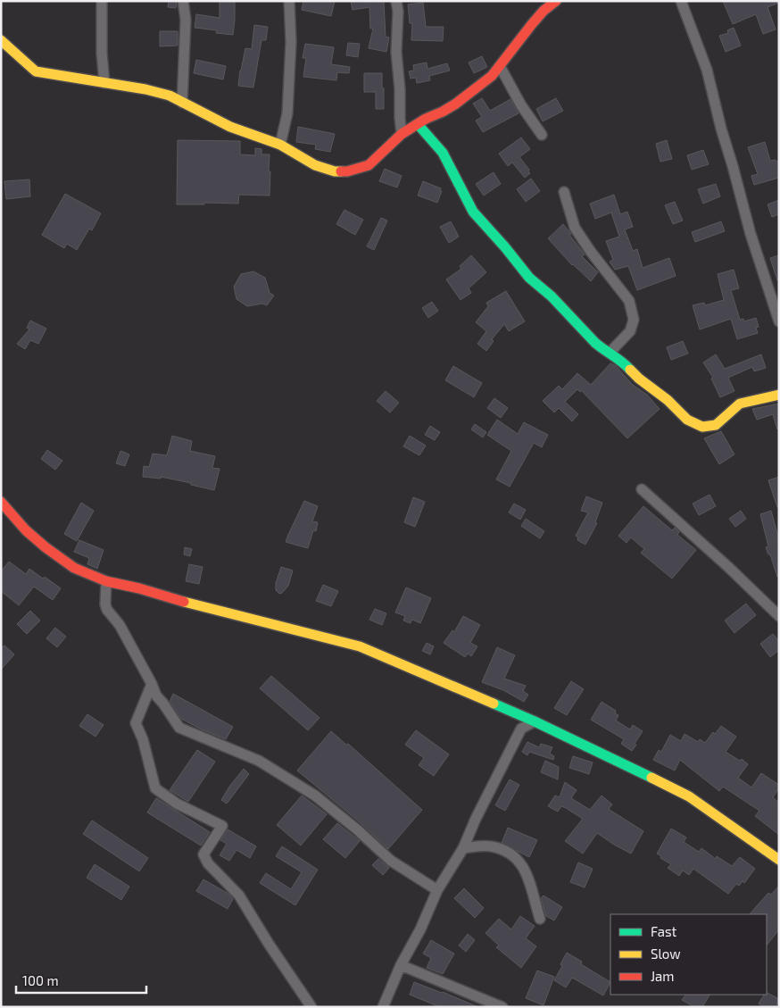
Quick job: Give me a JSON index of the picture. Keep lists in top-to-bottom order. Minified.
{"legend":["Fast","Slow","Jam"],"scale_bar":"100 m"}
